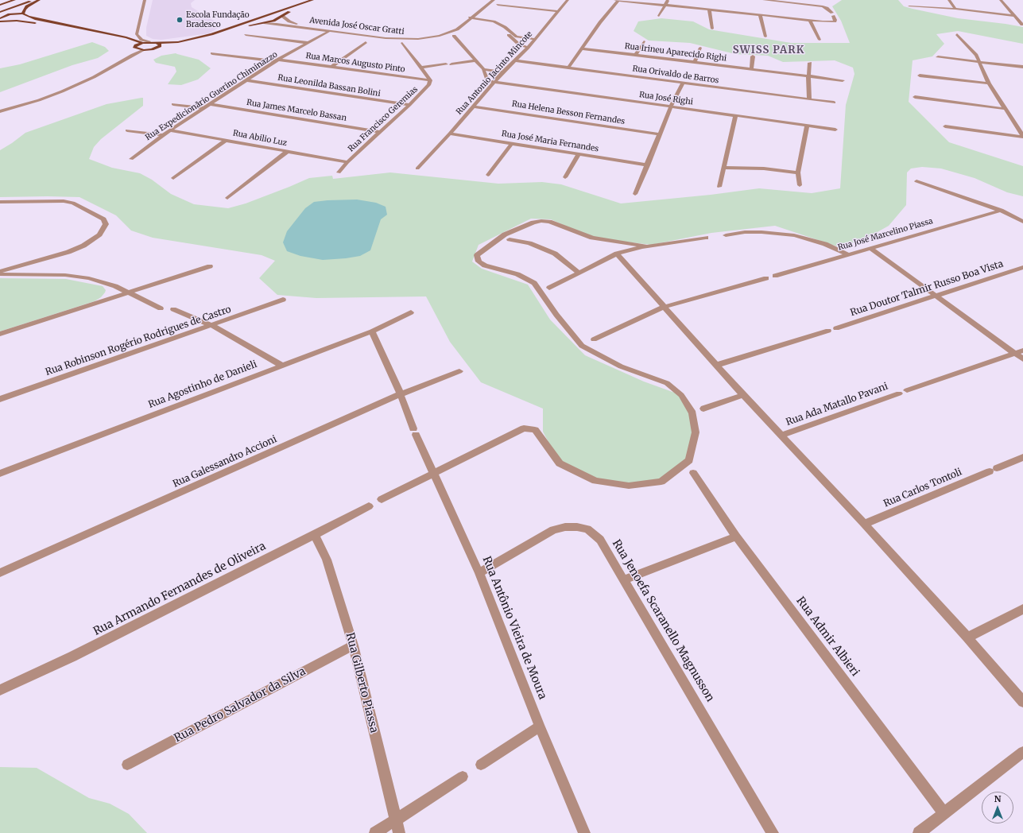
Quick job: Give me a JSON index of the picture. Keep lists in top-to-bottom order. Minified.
{"streets":{"street":["Avenida José Oscar Gratti","Rua Irineu Aparecido Righi","Rua Marcos Augusto Pinto","Rua Antonio Jacinto Mincote","Rua Orivaldo de Barros","Rua Leonilda Bassan Bolini","Rua Expedicionãrio Guerino Chiminazzo","Rua José Righi","Rua James Marcelo Bassan","Rua Helena Besson Fernandes","Rua Francisco Geremias","Rua Abilio Luz","Rua José Maria Fernandes","Rua José Marcelino Piassa","Rua Doutor Talmir Russo Boa Vista","Rua Robinson Rogério Rodrigues de Castro","Rua Agostinho de Danieli","Rua Ada Matallo Pavani","Rua Galessandro Accioni","Rua Carlos Tontoli","Rua Armando Fernandes de Oliveira","Rua Jenoefa Scaranello Magnusson","Rua Antônio Vieira de Moura","Rua Admir Albieri","Rua Gilberto Piassa","Rua Pedro Salvador da Silva"]},"crossings":[["Avenida José Oscar Gratti","Rua Expedicionãrio Guerino Chiminazzo"],["Rua Marcos Augusto Pinto","Rua Expedicionãrio Guerino Chiminazzo"],["Rua Marcos Augusto Pinto","Rua Francisco Geremias"],["Rua Antonio Jacinto Mincote","Rua Orivaldo de Barros"],["Rua Antonio Jacinto Mincote","Rua José Righi"],["Rua Antonio Jacinto Mincote","Rua Helena Besson Fernandes"],["Rua Antonio Jacinto Mincote","Rua José Maria Fernandes"],["Rua Leonilda Bassan Bolini","Rua Expedicionãrio Guerino Chiminazzo"],["Rua Leonilda Bassan Bolini","Rua Francisco Geremias"],["Rua Expedicionãrio Guerino Chiminazzo","Rua James Marcelo Bassan"],["Rua Expedicionãrio Guerino Chiminazzo","Rua Abilio Luz"],["Rua James Marcelo Bassan","Rua Francisco Geremias"],["Rua Francisco Geremias","Rua Abilio Luz"],["Rua Agostinho de Danieli","Rua Antônio Vieira de Moura"],["Rua Galessandro Accioni","Rua Antônio Vieira de Moura"],["Rua Armando Fernandes de Oliveira","Rua Gilberto Piassa"],["Rua Jenoefa Scaranello Magnusson","Rua Antônio Vieira de Moura"],["Rua Gilberto Piassa","Rua Pedro Salvador da Silva"]],"districts":["SWISS PARK"],"places":["Escola Fundação Bradesco"],"north":"top"}
